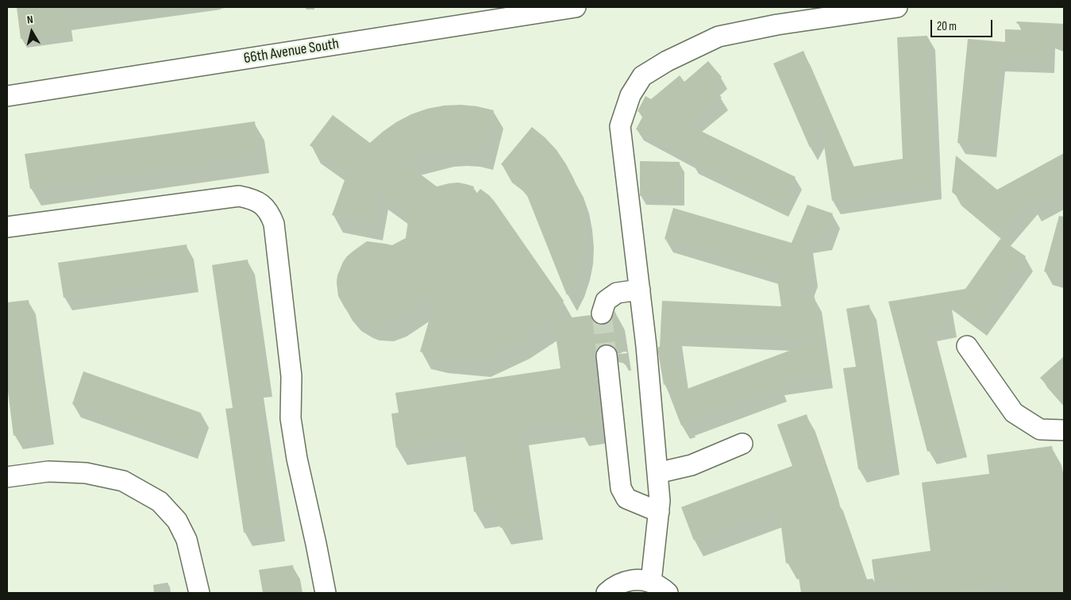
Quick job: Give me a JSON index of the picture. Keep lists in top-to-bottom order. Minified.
{"streets":{"street":["66th Avenue South"]},"scale_bar":"20 m","north":"top"}
